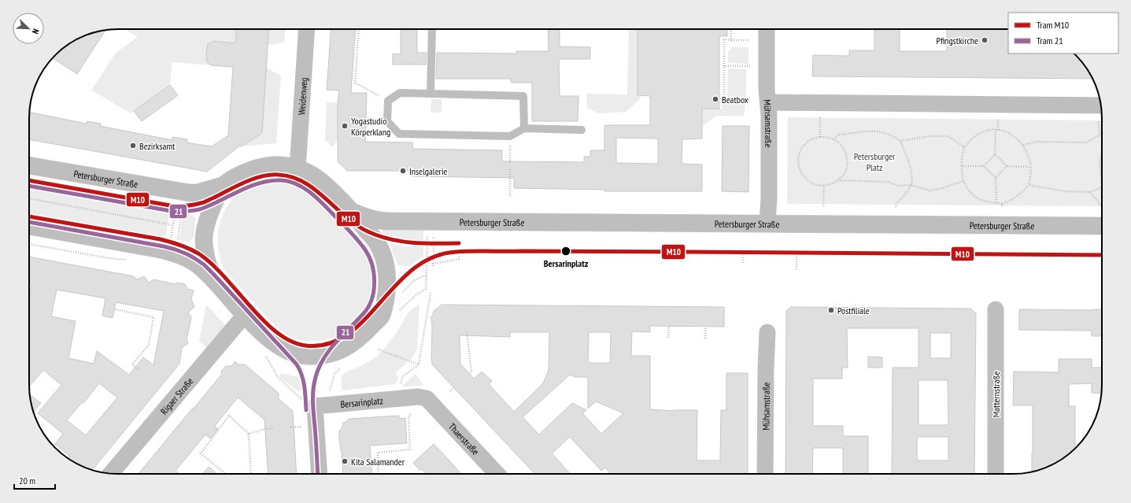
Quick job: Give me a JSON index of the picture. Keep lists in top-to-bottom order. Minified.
{"streets":{"main road":["Petersburger Straße"],"street":["Weidenweg","Mühsamstraße","Matternstraße","Rigaer Straße","Bersarinplatz","Thaerstraße"]},"crossings":[["Mühsamstraße","Petersburger Straße"],["Bersarinplatz","Thaerstraße"]],"parks":["Petersburger Platz"],"places":["Pfingstkirche","Beatbox","Yogastudio Körperklang","Bezirksamt","Inselgalerie","Bersarinplatz","Postfiliale","Kita Salamander"],"lines":["tram line M10","tram line 21"],"legend":["Tram M10","Tram 21"],"scale_bar":"20 m","north":"bottom right"}
